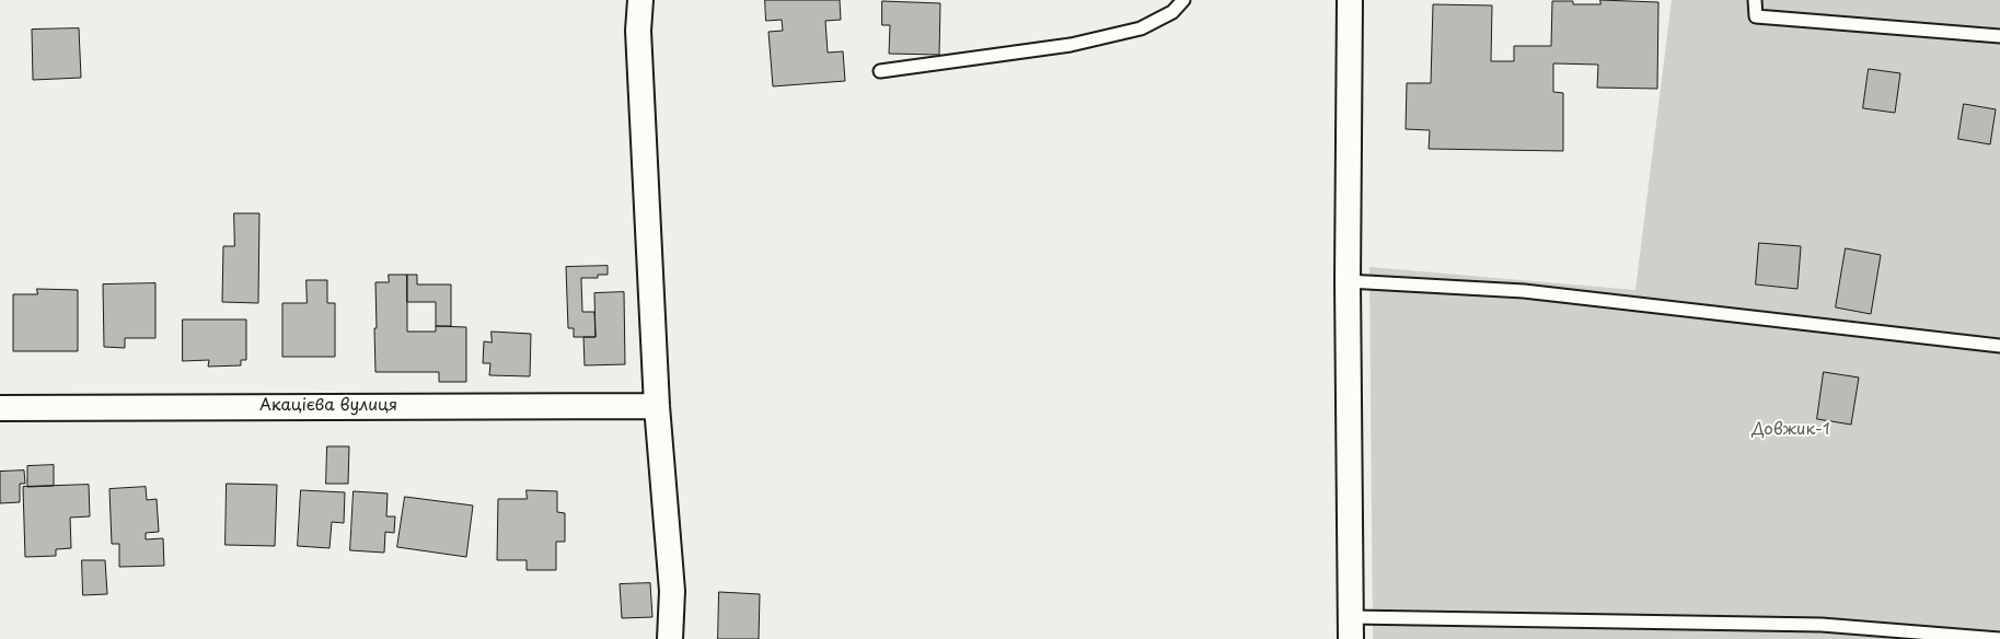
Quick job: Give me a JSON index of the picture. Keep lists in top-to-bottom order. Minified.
{"streets":{"street":["Акацієва вулиця"]},"parks":["Довжик-1"]}
